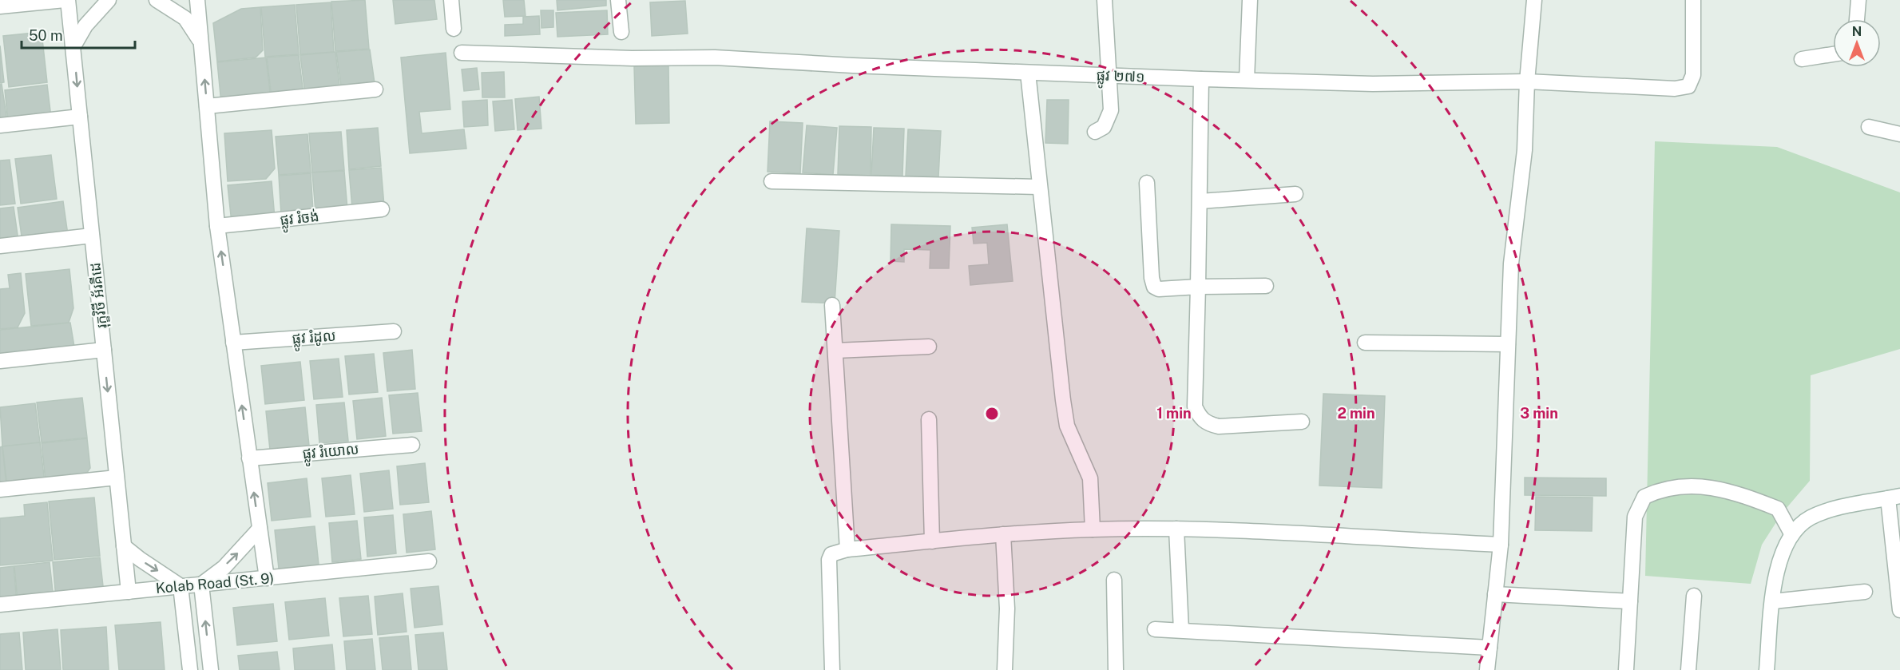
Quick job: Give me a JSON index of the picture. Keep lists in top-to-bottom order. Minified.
{"streets":{"street":["ផ្លូវ ២៧១","ផ្លូវ រំចង់","រុក្ខវិថី អ័រគីដេ","ផ្លូវ រំដូល","ផ្លូវ រំយោល","Kolab Road (St. 9)"]},"crossings":[["រុក្ខវិថី អ័រគីដេ","Kolab Road (St. 9)"]],"scale_bar":"50 m","north":"top","rings":["1 min","2 min","3 min"]}
